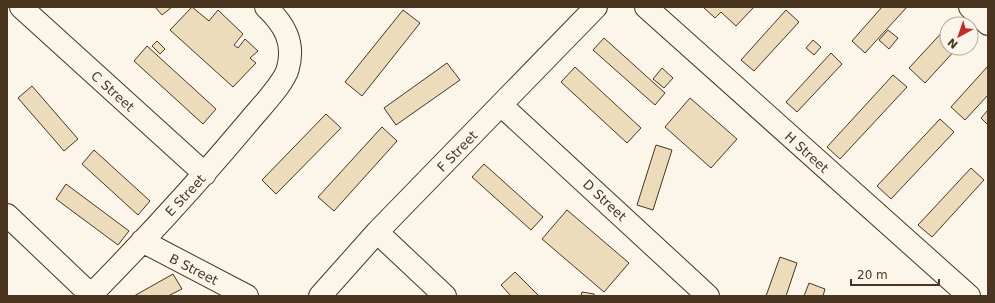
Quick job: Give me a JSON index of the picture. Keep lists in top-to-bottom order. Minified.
{"streets":{"street":["C Street","F Street","H Street","E Street","D Street","B Street"]},"crossings":[["C Street","E Street"],["F Street","D Street"],["E Street","B Street"]],"scale_bar":"20 m","north":"bottom left"}
